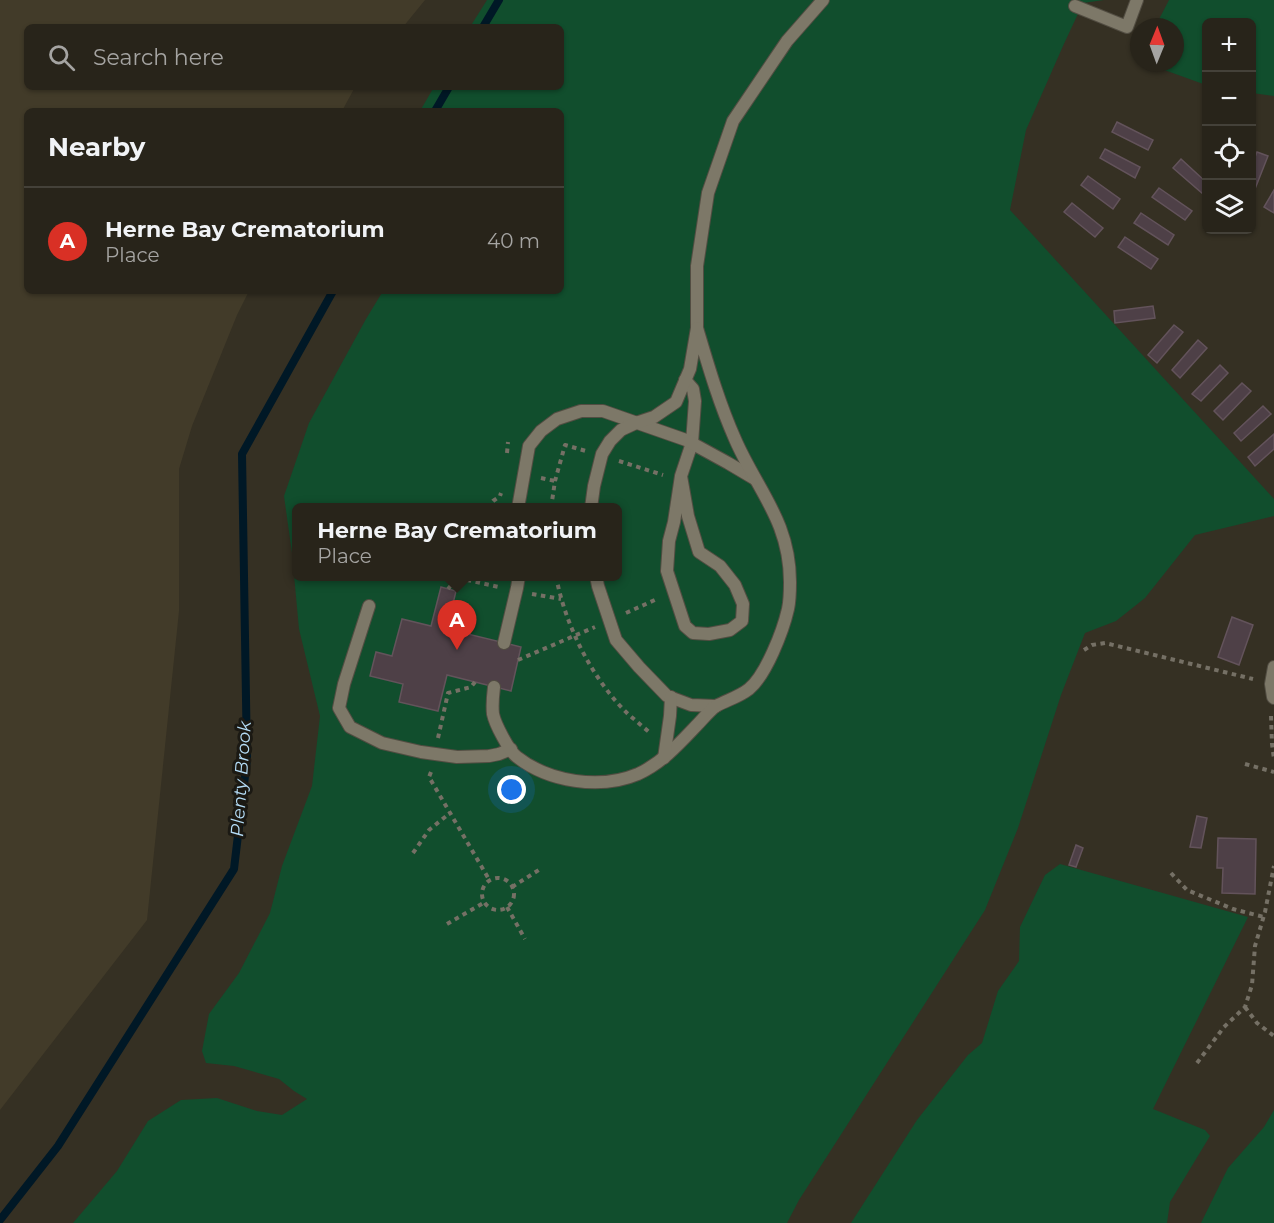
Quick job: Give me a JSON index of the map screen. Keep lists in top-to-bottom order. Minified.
{"water":["Plenty Brook"],"north":"top","page":{"map_buttons":["+","−"],"search":"Search here","heading":"Nearby","list":[{"mark":"A","name":"Herne Bay Crematorium","note":"Place","value":"40 m"}],"popup":["Herne Bay Crematorium","Place"],"pins":"A"}}
